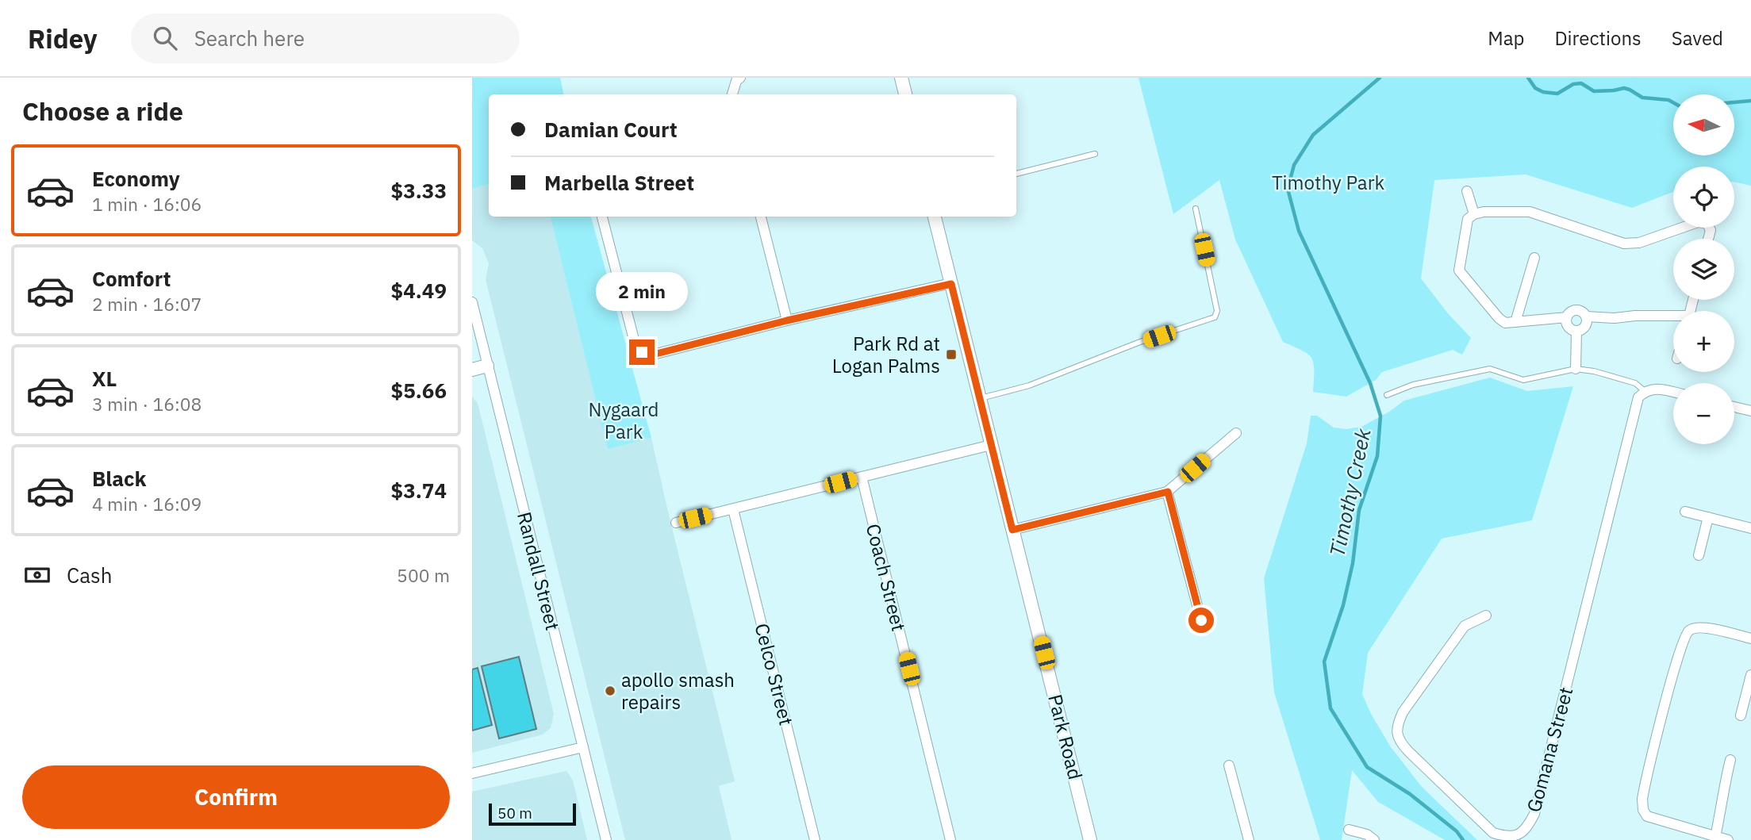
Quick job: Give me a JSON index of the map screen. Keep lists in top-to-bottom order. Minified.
{"streets":{"street":["Randall Street","Coach Street","Celco Street","Park Road","Gomana Street"]},"water":["Timothy Creek"],"parks":["Timothy Park","Nygaard Park"],"places":{"transit":["Park Rd at Logan Palms"],"other":["apollo smash repairs"]},"scale_bar":"50 m","north":"left","page":{"header":"Ridey","search":"Search here","nav":["Map","Directions","Saved"],"heading":"Choose a ride","map_buttons":["+","−"],"banner":["Damian Court","Marbella Street"],"list":[{"name":"Economy","note":"1 min · 16:06","value":"$3.33"},{"name":"Comfort","note":"2 min · 16:07","value":"$4.49"},{"name":"XL","note":"3 min · 16:08","value":"$5.66"},{"name":"Black","note":"4 min · 16:09","value":"$3.74"}],"bubble":"2 min","pay":["Cash","500 m"],"buttons":"Confirm","scale":"50 m"}}
